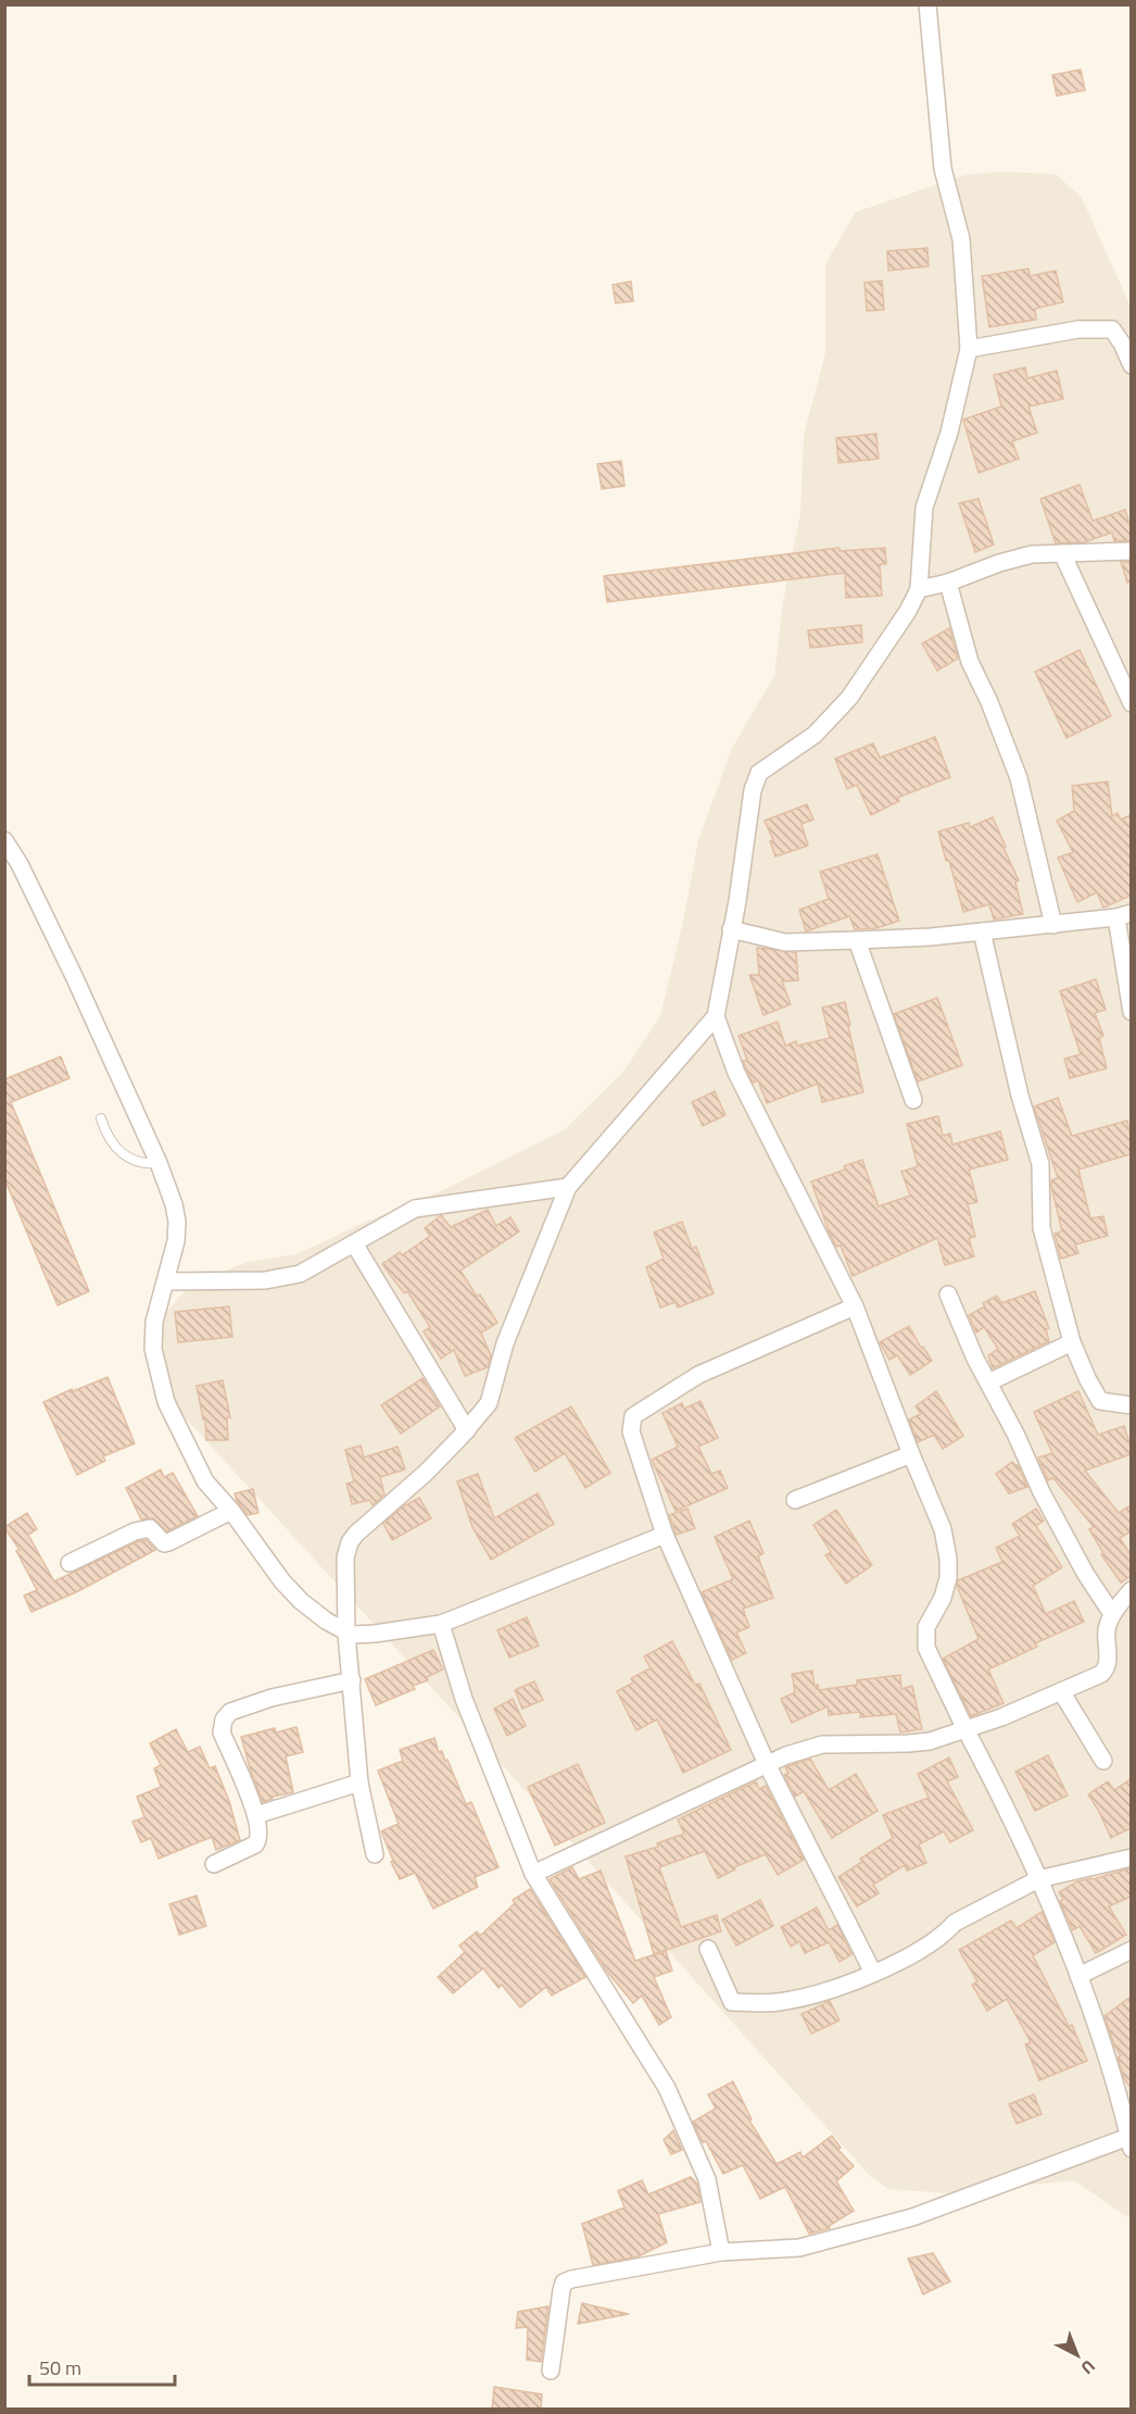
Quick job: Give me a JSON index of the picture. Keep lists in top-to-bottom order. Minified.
{"scale_bar":"50 m","north":"bottom right"}
